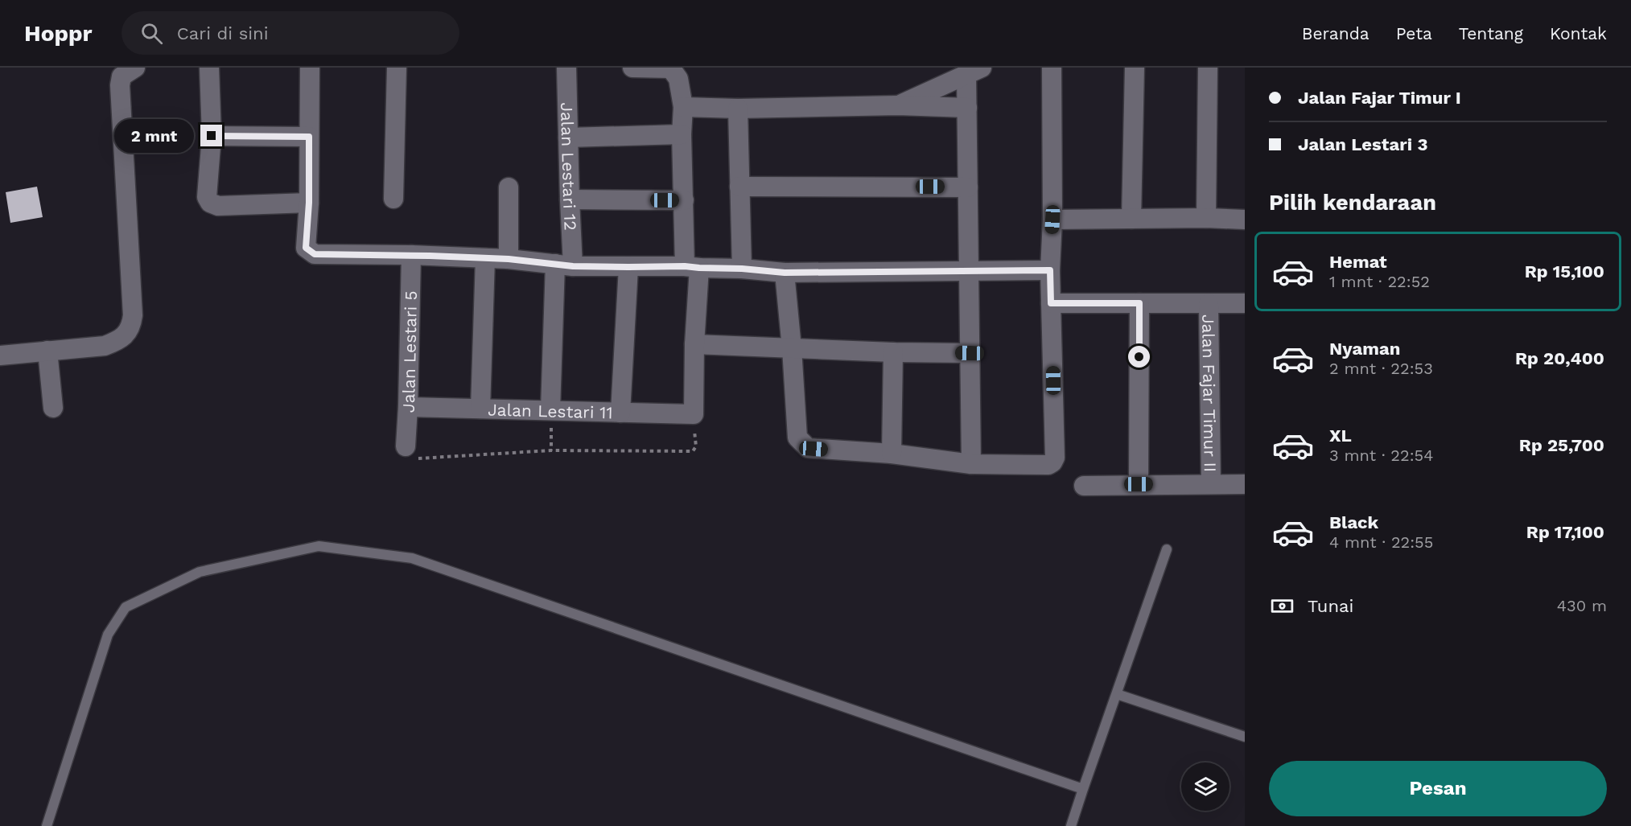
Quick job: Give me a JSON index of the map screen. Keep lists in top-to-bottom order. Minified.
{"streets":{"street":["Jalan Lestari 12","Jalan Lestari 5","Jalan Fajar Timur II","Jalan Lestari 11"]},"crossings":[["Jalan Lestari 12","Jalan Lestari 11"],["Jalan Lestari 5","Jalan Lestari 11"]],"page":{"header":"Hoppr","search":"Cari di sini","nav":["Beranda","Peta","Tentang","Kontak"],"banner":["Jalan Fajar Timur I","Jalan Lestari 3"],"bubble":"2 mnt","heading":"Pilih kendaraan","list":[{"name":"Hemat","note":"1 mnt · 22:52","value":"Rp 15,100"},{"name":"Nyaman","note":"2 mnt · 22:53","value":"Rp 20,400"},{"name":"XL","note":"3 mnt · 22:54","value":"Rp 25,700"},{"name":"Black","note":"4 mnt · 22:55","value":"Rp 17,100"}],"pay":["Tunai","430 m"],"buttons":"Pesan"}}
